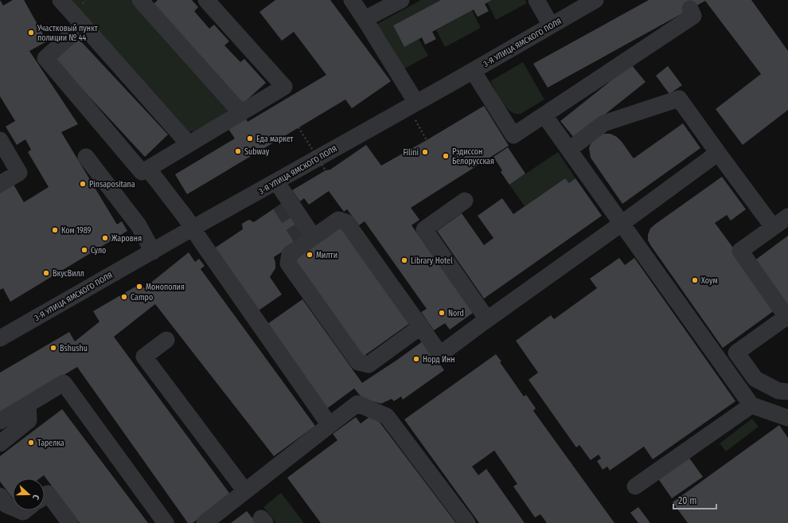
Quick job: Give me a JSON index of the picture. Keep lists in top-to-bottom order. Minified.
{"streets":{"street":["3-Я УЛИЦА ЯМСКОГО ПОЛЯ"]},"places":["Участковый пункт полиции № 44","Еда маркет","Subway","Filini","Рэдиссон Белорусская","Pinsapositana","Ком 1989","Жаровня","Суло","Милти","Library Hotel","ВкусВилл","Хоум","Монополия","Campo","Nord","Bshushu","Норд Инн","Тарелка"],"scale_bar":"20 m","north":"right"}
